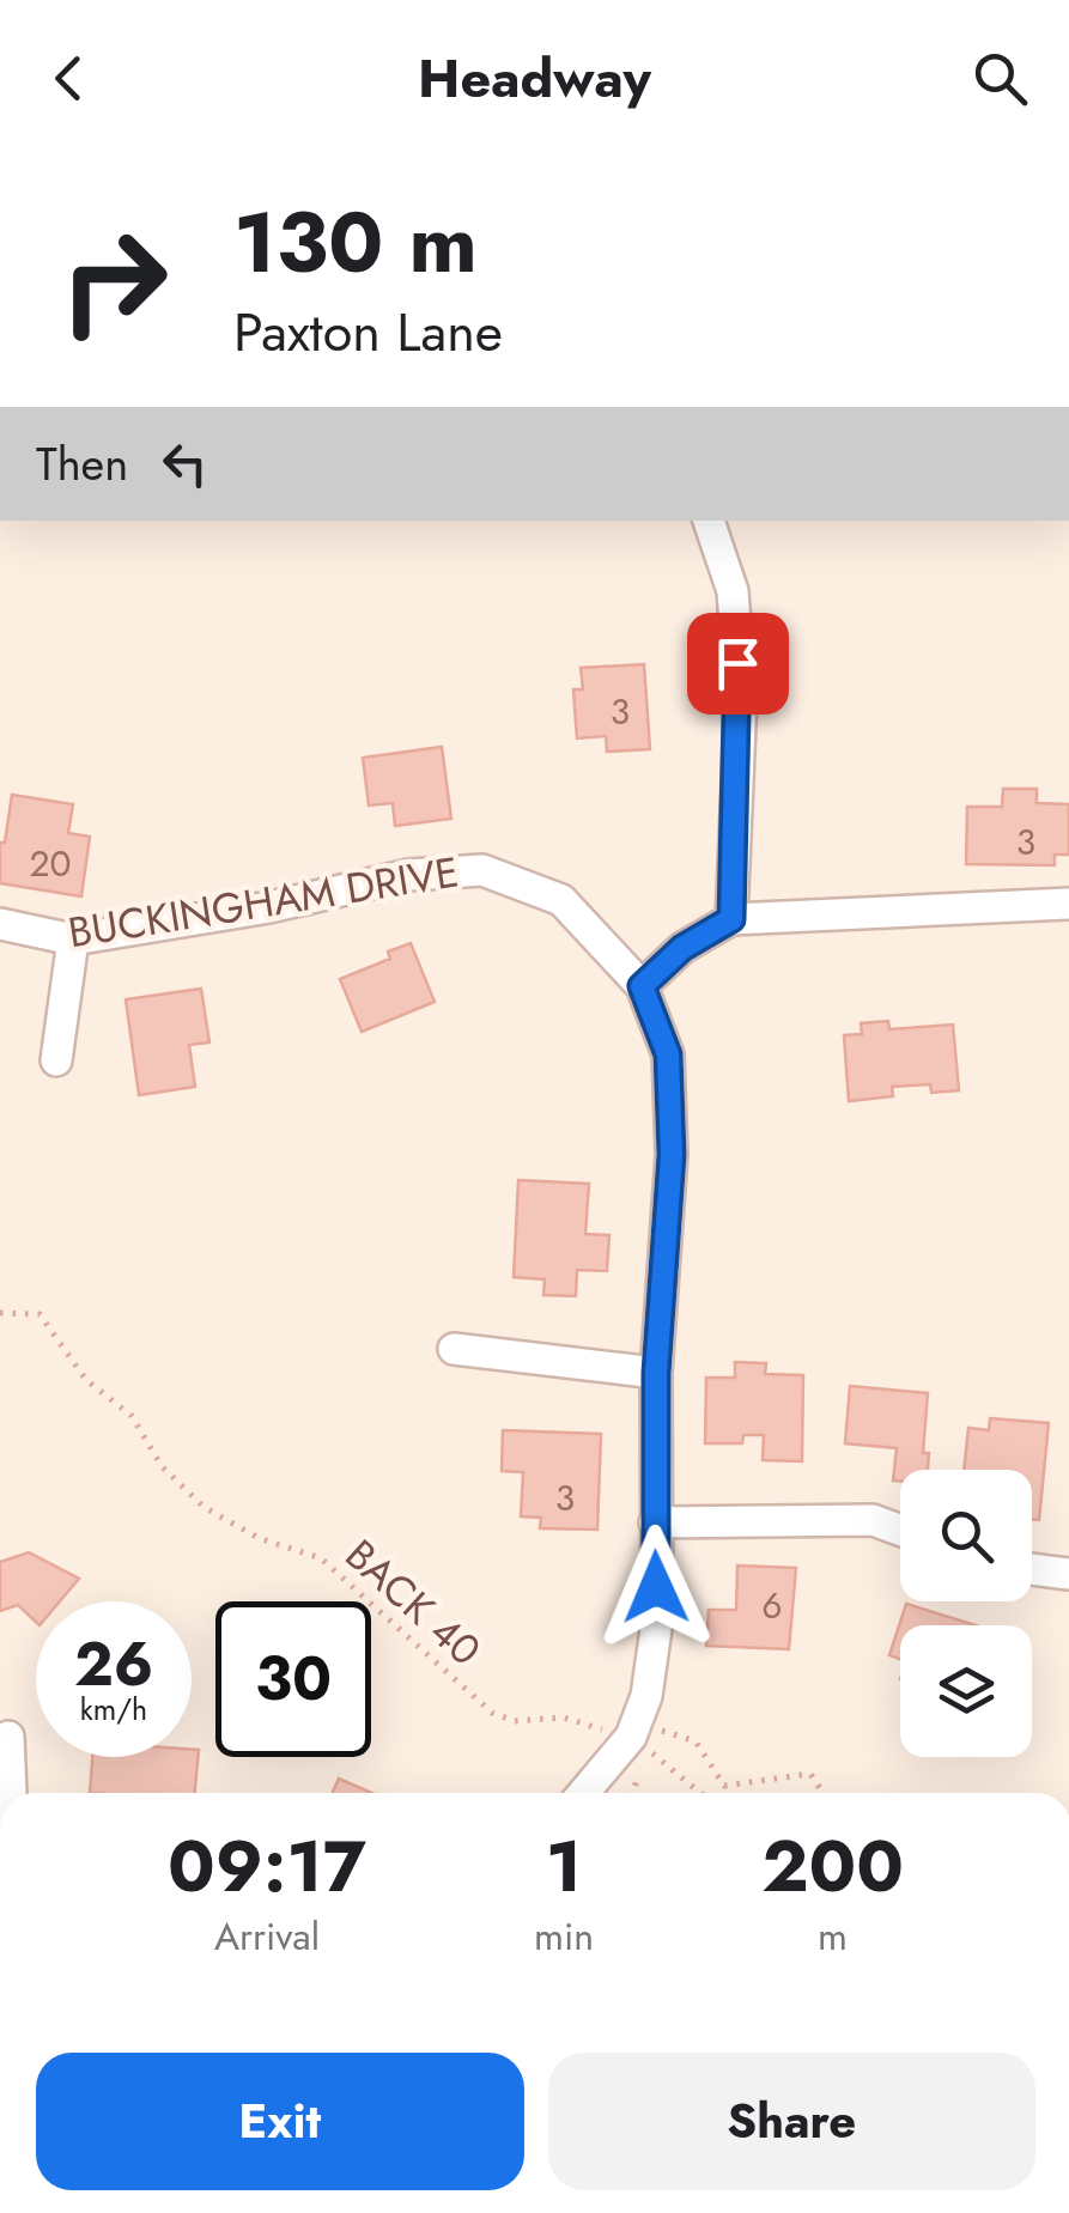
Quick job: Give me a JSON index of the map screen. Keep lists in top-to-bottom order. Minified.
{"streets":{"street":["BUCKINGHAM DRIVE"],"path":["BACK 40"]},"crossings":[["BUCKINGHAM DRIVE","BACK 40"]],"house_numbers":["3","3","20","3","6"],"page":{"header":"Headway","turn":["130 m","Paxton Lane"],"then":"Then","speed":"26 km/h","limit":"30","eta":["09:17","Arrival","1","min","200","m"],"buttons":["Exit","Share"]}}
